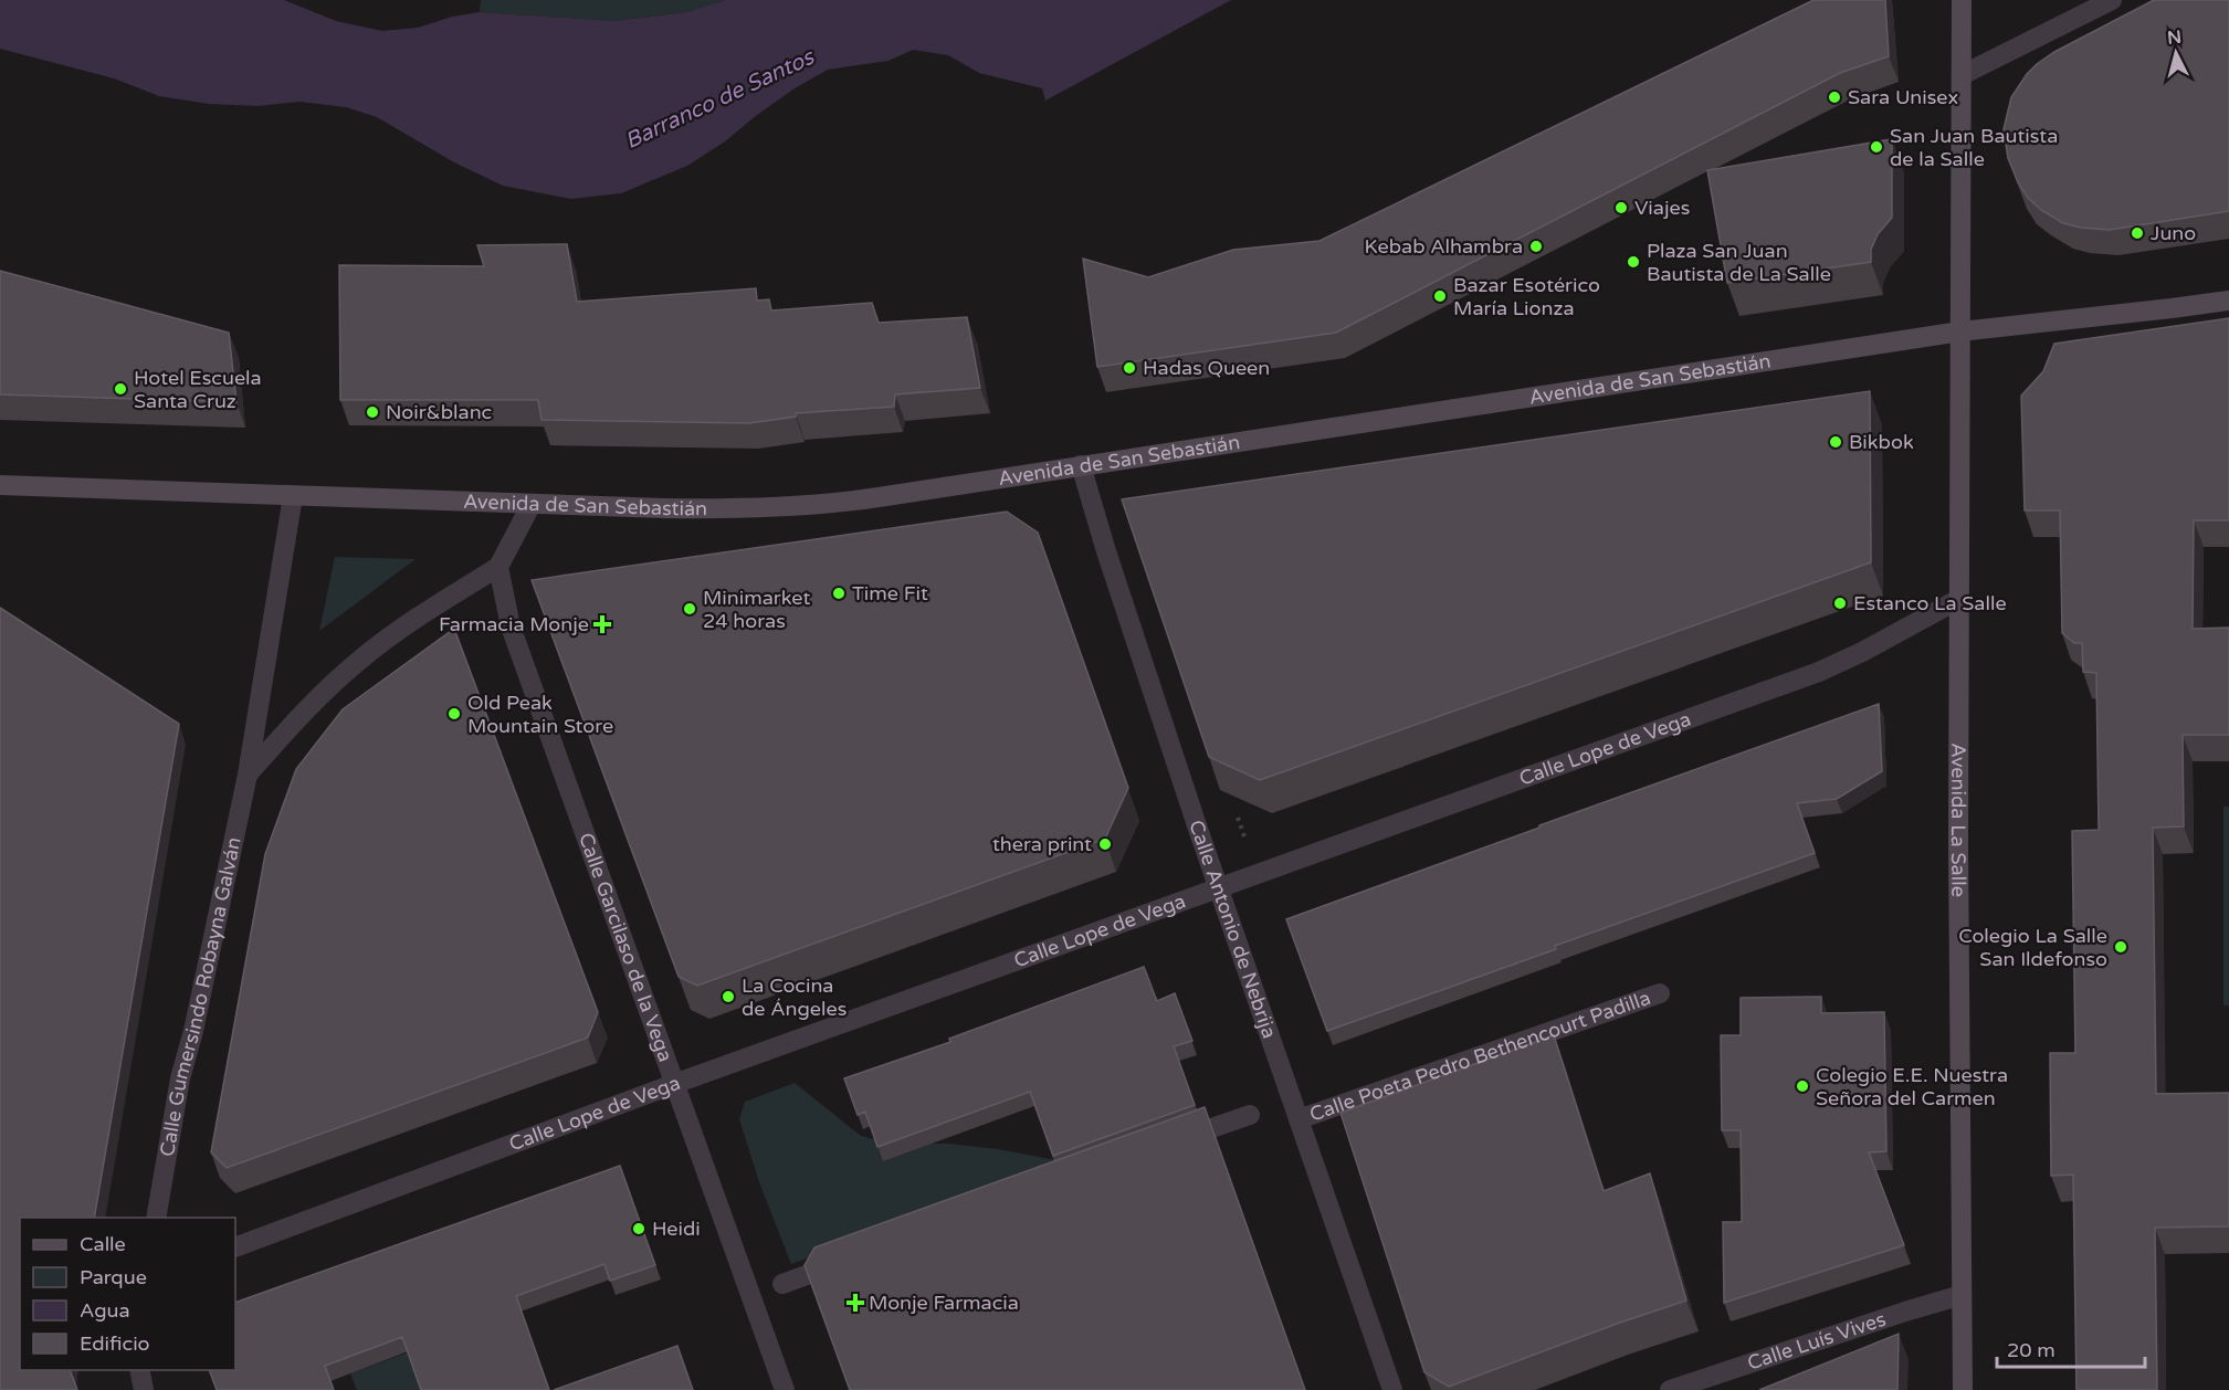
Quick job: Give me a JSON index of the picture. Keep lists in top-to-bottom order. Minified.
{"streets":{"street":["Avenida de San Sebastián","Calle Lope de Vega","Avenida La Salle","Calle Antonio de Nebrija","Calle Garcilaso de la Vega","Calle Gumersindo Robayna Galván","Calle Poeta Pedro Bethencourt Padilla","Calle Luís Vives"]},"crossings":[["Avenida de San Sebastián","Avenida La Salle"],["Avenida de San Sebastián","Calle Antonio de Nebrija"],["Avenida de San Sebastián","Calle Gumersindo Robayna Galván"],["Calle Lope de Vega","Avenida La Salle"],["Calle Lope de Vega","Calle Antonio de Nebrija"],["Calle Lope de Vega","Calle Garcilaso de la Vega"],["Avenida La Salle","Calle Luís Vives"],["Calle Antonio de Nebrija","Calle Poeta Pedro Bethencourt Padilla"]],"water":["Barranco de Santos"],"places":{"other":["Sara Unisex","San Juan Bautista de la Salle","Viajes","Juno","Kebab Alhambra","Plaza San Juan Bautista de La Salle","Bazar Esotérico María Lionza","Hadas Queen","Hotel Escuela Santa Cruz","Noir&blanc","Bikbok","Time Fit","Estanco La Salle","Minimarket 24 horas","Old Peak Mountain Store","thera print","Colegio La Salle San Ildefonso","La Cocina de Ángeles","Colegio E.E. Nuestra Señora del Carmen","Heidi"],"health":["Farmacia Monje","Monje Farmacia"]},"legend":["Calle","Parque","Agua","Edificio"],"scale_bar":"20 m","north":"top"}
